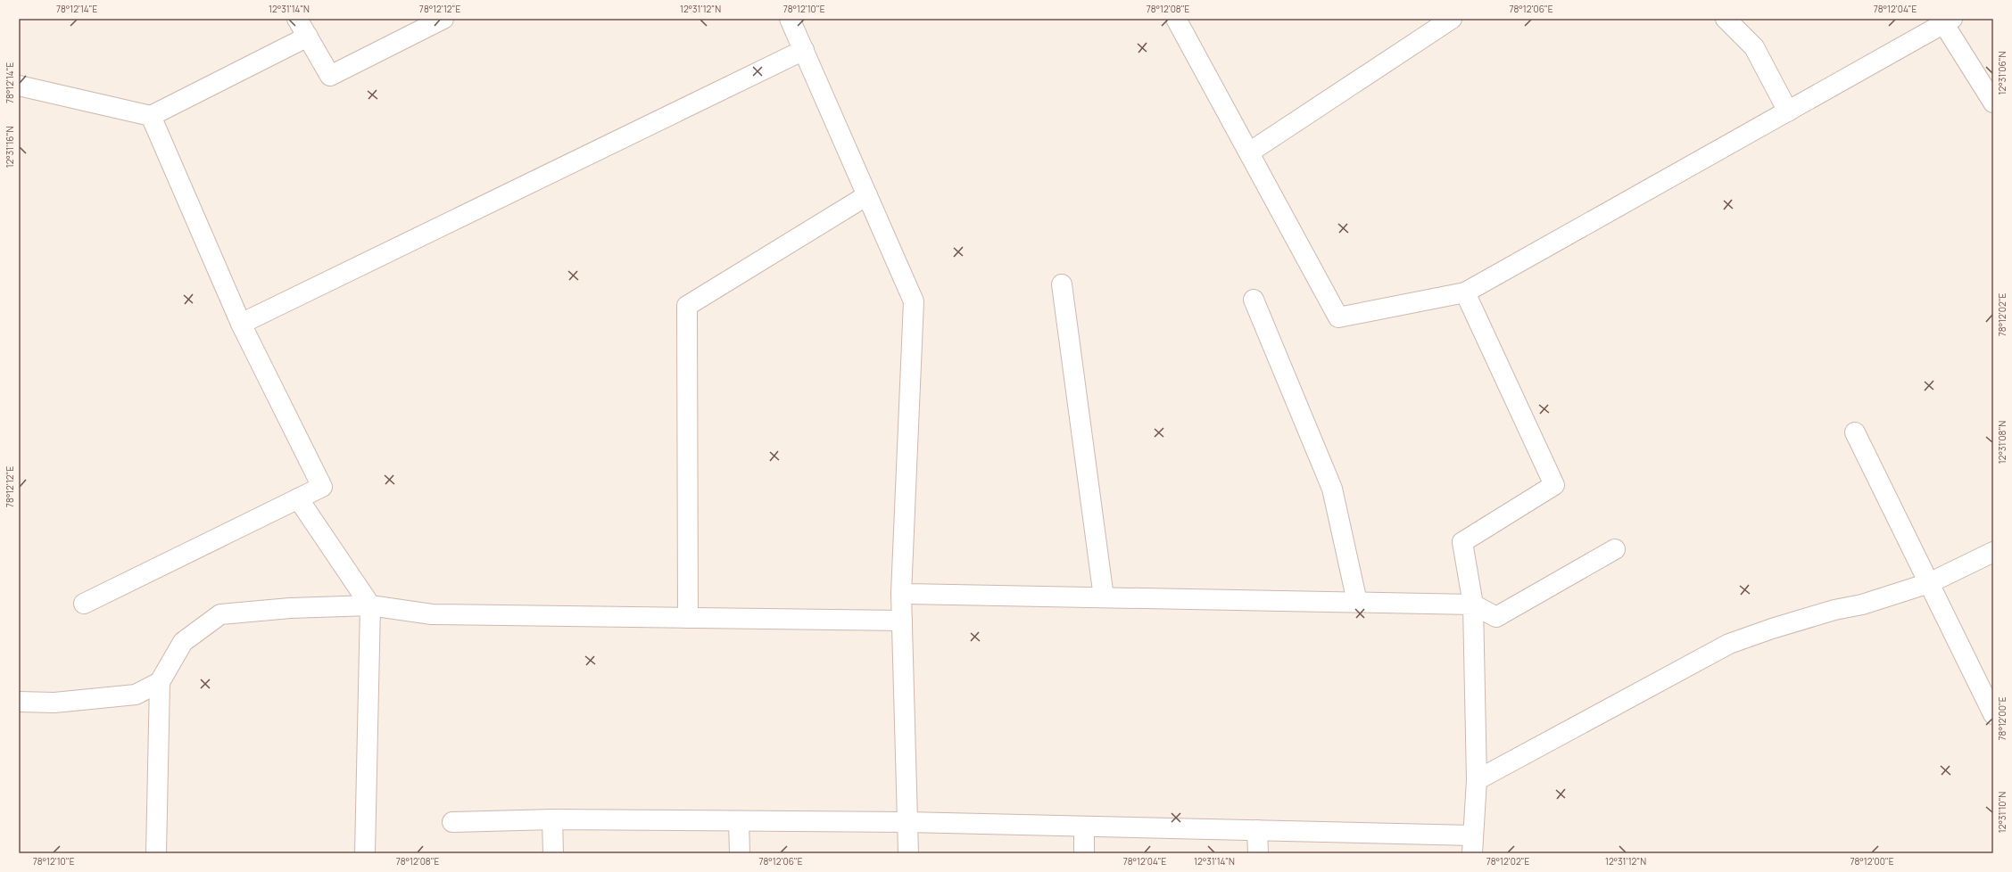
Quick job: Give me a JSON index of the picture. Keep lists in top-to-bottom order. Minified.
{"coordinates":["78°12'14\"E","12°31'14\"N","78°12'12\"E","12°31'12\"N","78°12'10\"E","78°12'08\"E","78°12'06\"E","78°12'04\"E","12°31'06\"N","12°31'16\"N","78°12'02\"E","12°31'08\"N","78°12'00\"E","12°31'10\"N"]}
